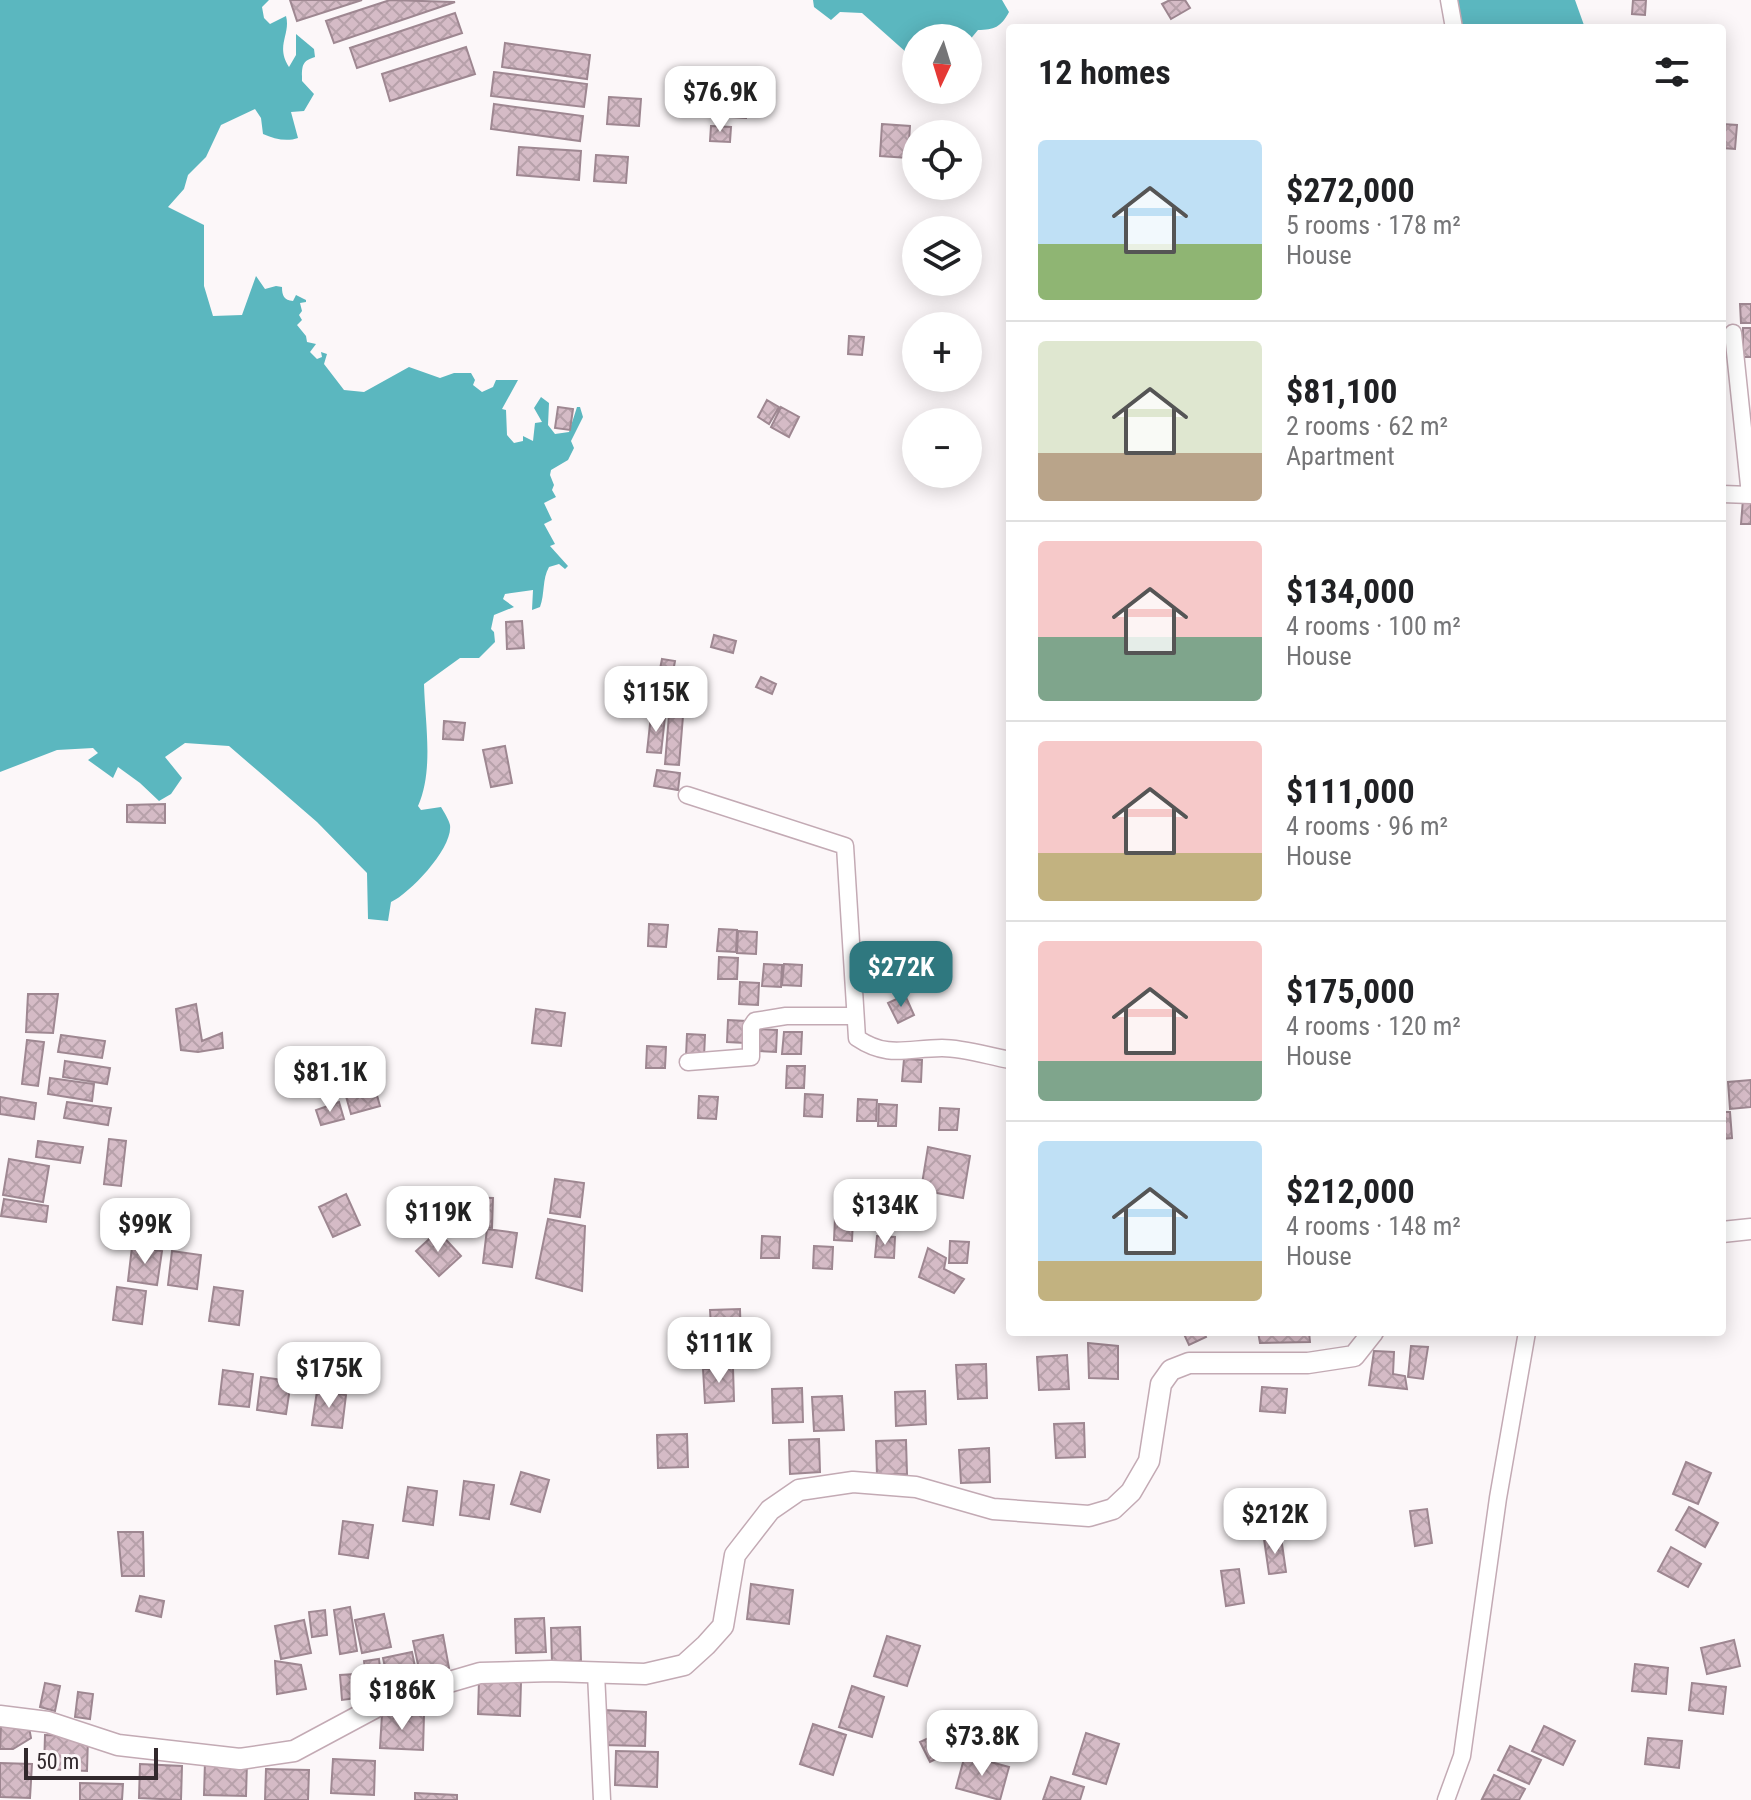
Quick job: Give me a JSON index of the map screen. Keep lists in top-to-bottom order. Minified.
{"scale_bar":"50 m","north":"bottom","page":{"map_buttons":["+","−"],"heading":"12 homes","price":["$76.9K","$115K","$272K","$81.1K","$134K","$119K","$99K","$111K","$175K","$212K","$186K","$73.8K"],"list":[{"name":"$272,000","note":"5 rooms · 178 m² · House"},{"name":"$81,100","note":"2 rooms · 62 m² · Apartment"},{"name":"$134,000","note":"4 rooms · 100 m² · House"},{"name":"$111,000","note":"4 rooms · 96 m² · House"},{"name":"$175,000","note":"4 rooms · 120 m² · House"},{"name":"$212,000","note":"4 rooms · 148 m² · House"}],"scale":"50 m"}}
